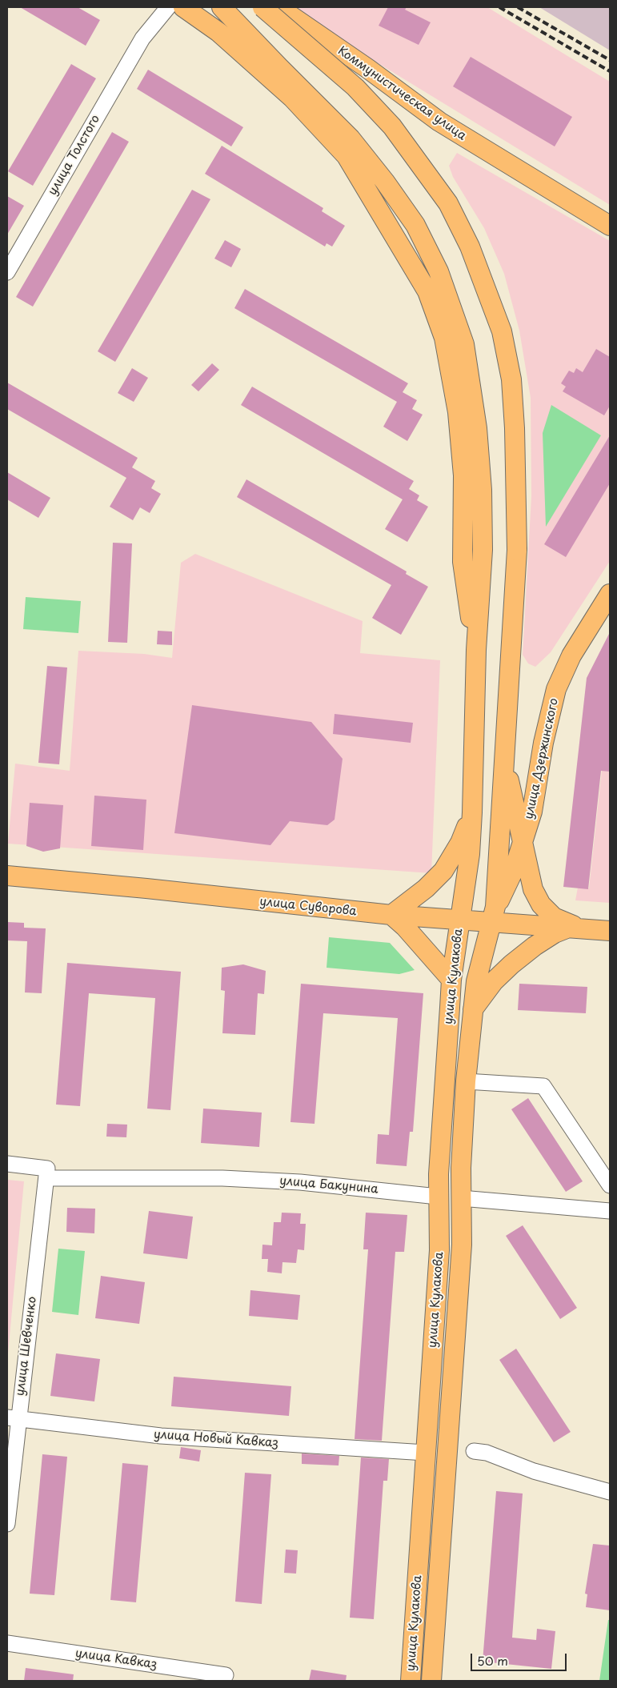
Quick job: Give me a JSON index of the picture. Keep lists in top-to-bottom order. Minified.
{"streets":{"main road":["Коммунистическая улица","улица Дзержинского","улица Суворова","улица Кулакова","улица Бакунина"],"street":["улица Толстого","улица Шевченко","улица Новый Кавказ","улица Кавказ"]},"crossings":[["улица Дзержинского","улица Суворова"],["улица Дзержинского","улица Кулакова"],["улица Суворова","улица Кулакова"],["улица Кулакова","улица Бакунина"],["улица Кулакова","улица Новый Кавказ"],["улица Бакунина","улица Шевченко"],["улица Шевченко","улица Новый Кавказ"]],"scale_bar":"50 m"}
